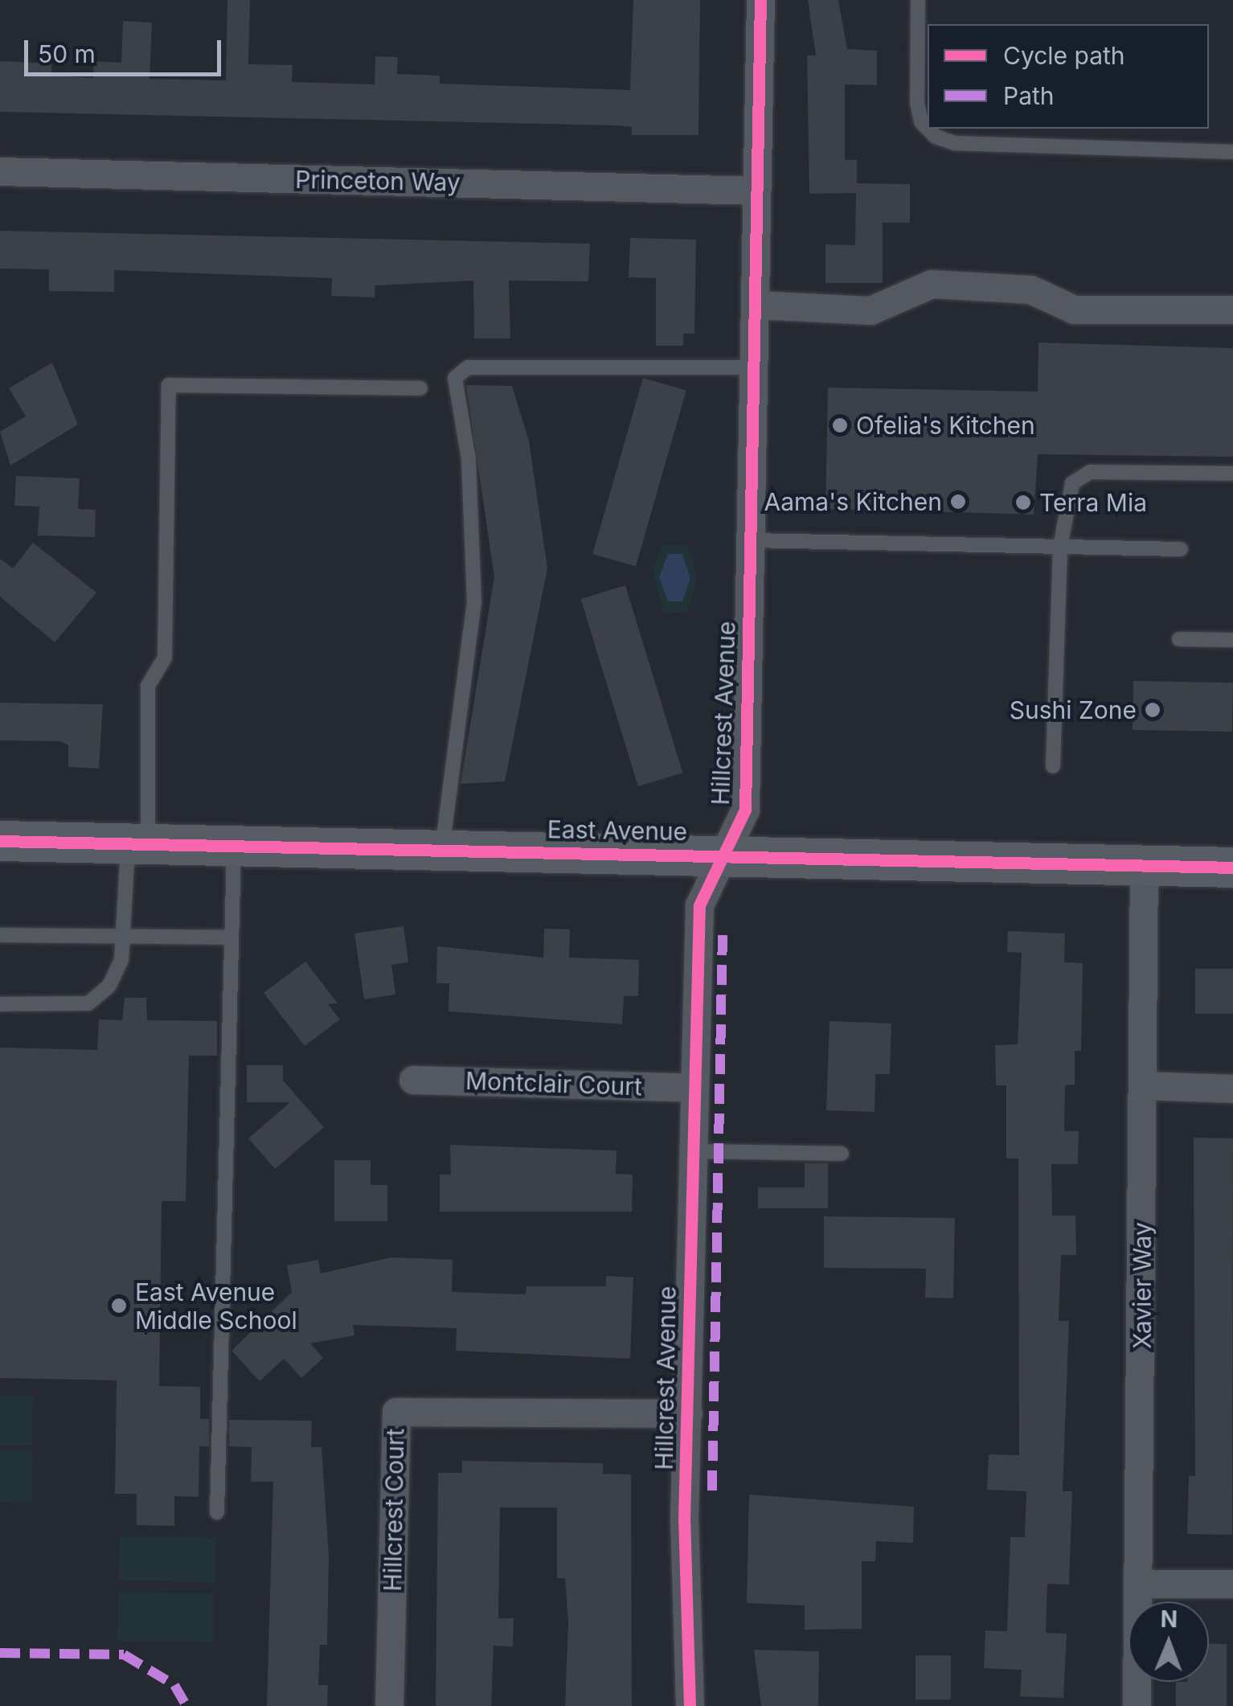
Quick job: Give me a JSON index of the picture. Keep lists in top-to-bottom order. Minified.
{"streets":{"main road":["East Avenue"],"street":["Princeton Way","Hillcrest Avenue","Montclair Court","Xavier Way","Hillcrest Court"]},"crossings":[["Princeton Way","Hillcrest Avenue"],["Hillcrest Avenue","East Avenue"],["Hillcrest Avenue","Montclair Court"],["Hillcrest Avenue","Hillcrest Court"],["East Avenue","Xavier Way"]],"places":["Ofelia's Kitchen","Aama's Kitchen","Terra Mia","Sushi Zone","East Avenue Middle School"],"legend":["Cycle path","Path"],"scale_bar":"50 m","north":"top"}
